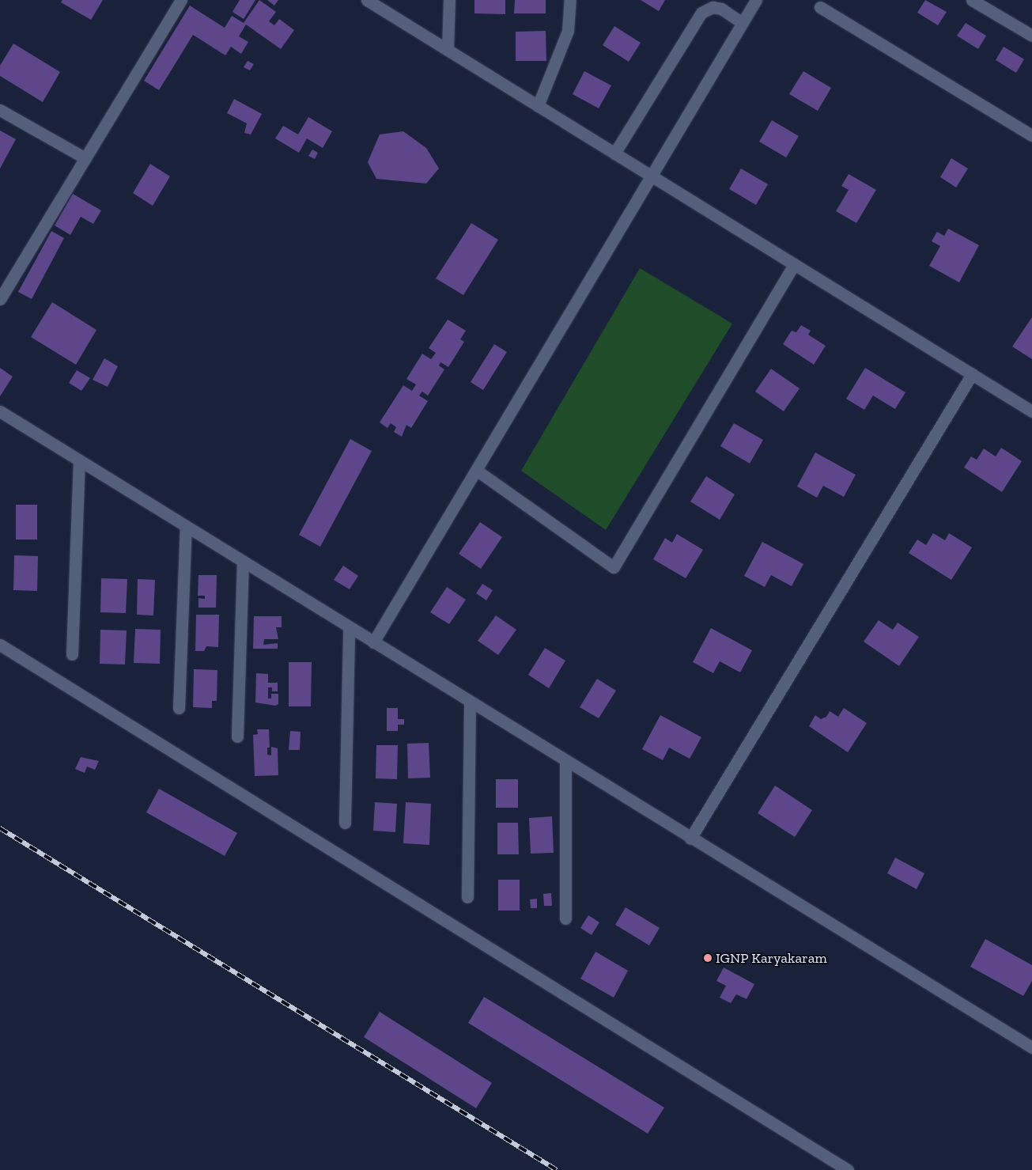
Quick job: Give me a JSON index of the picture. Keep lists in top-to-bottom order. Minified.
{"places":["IGNP Karyakaram"]}
